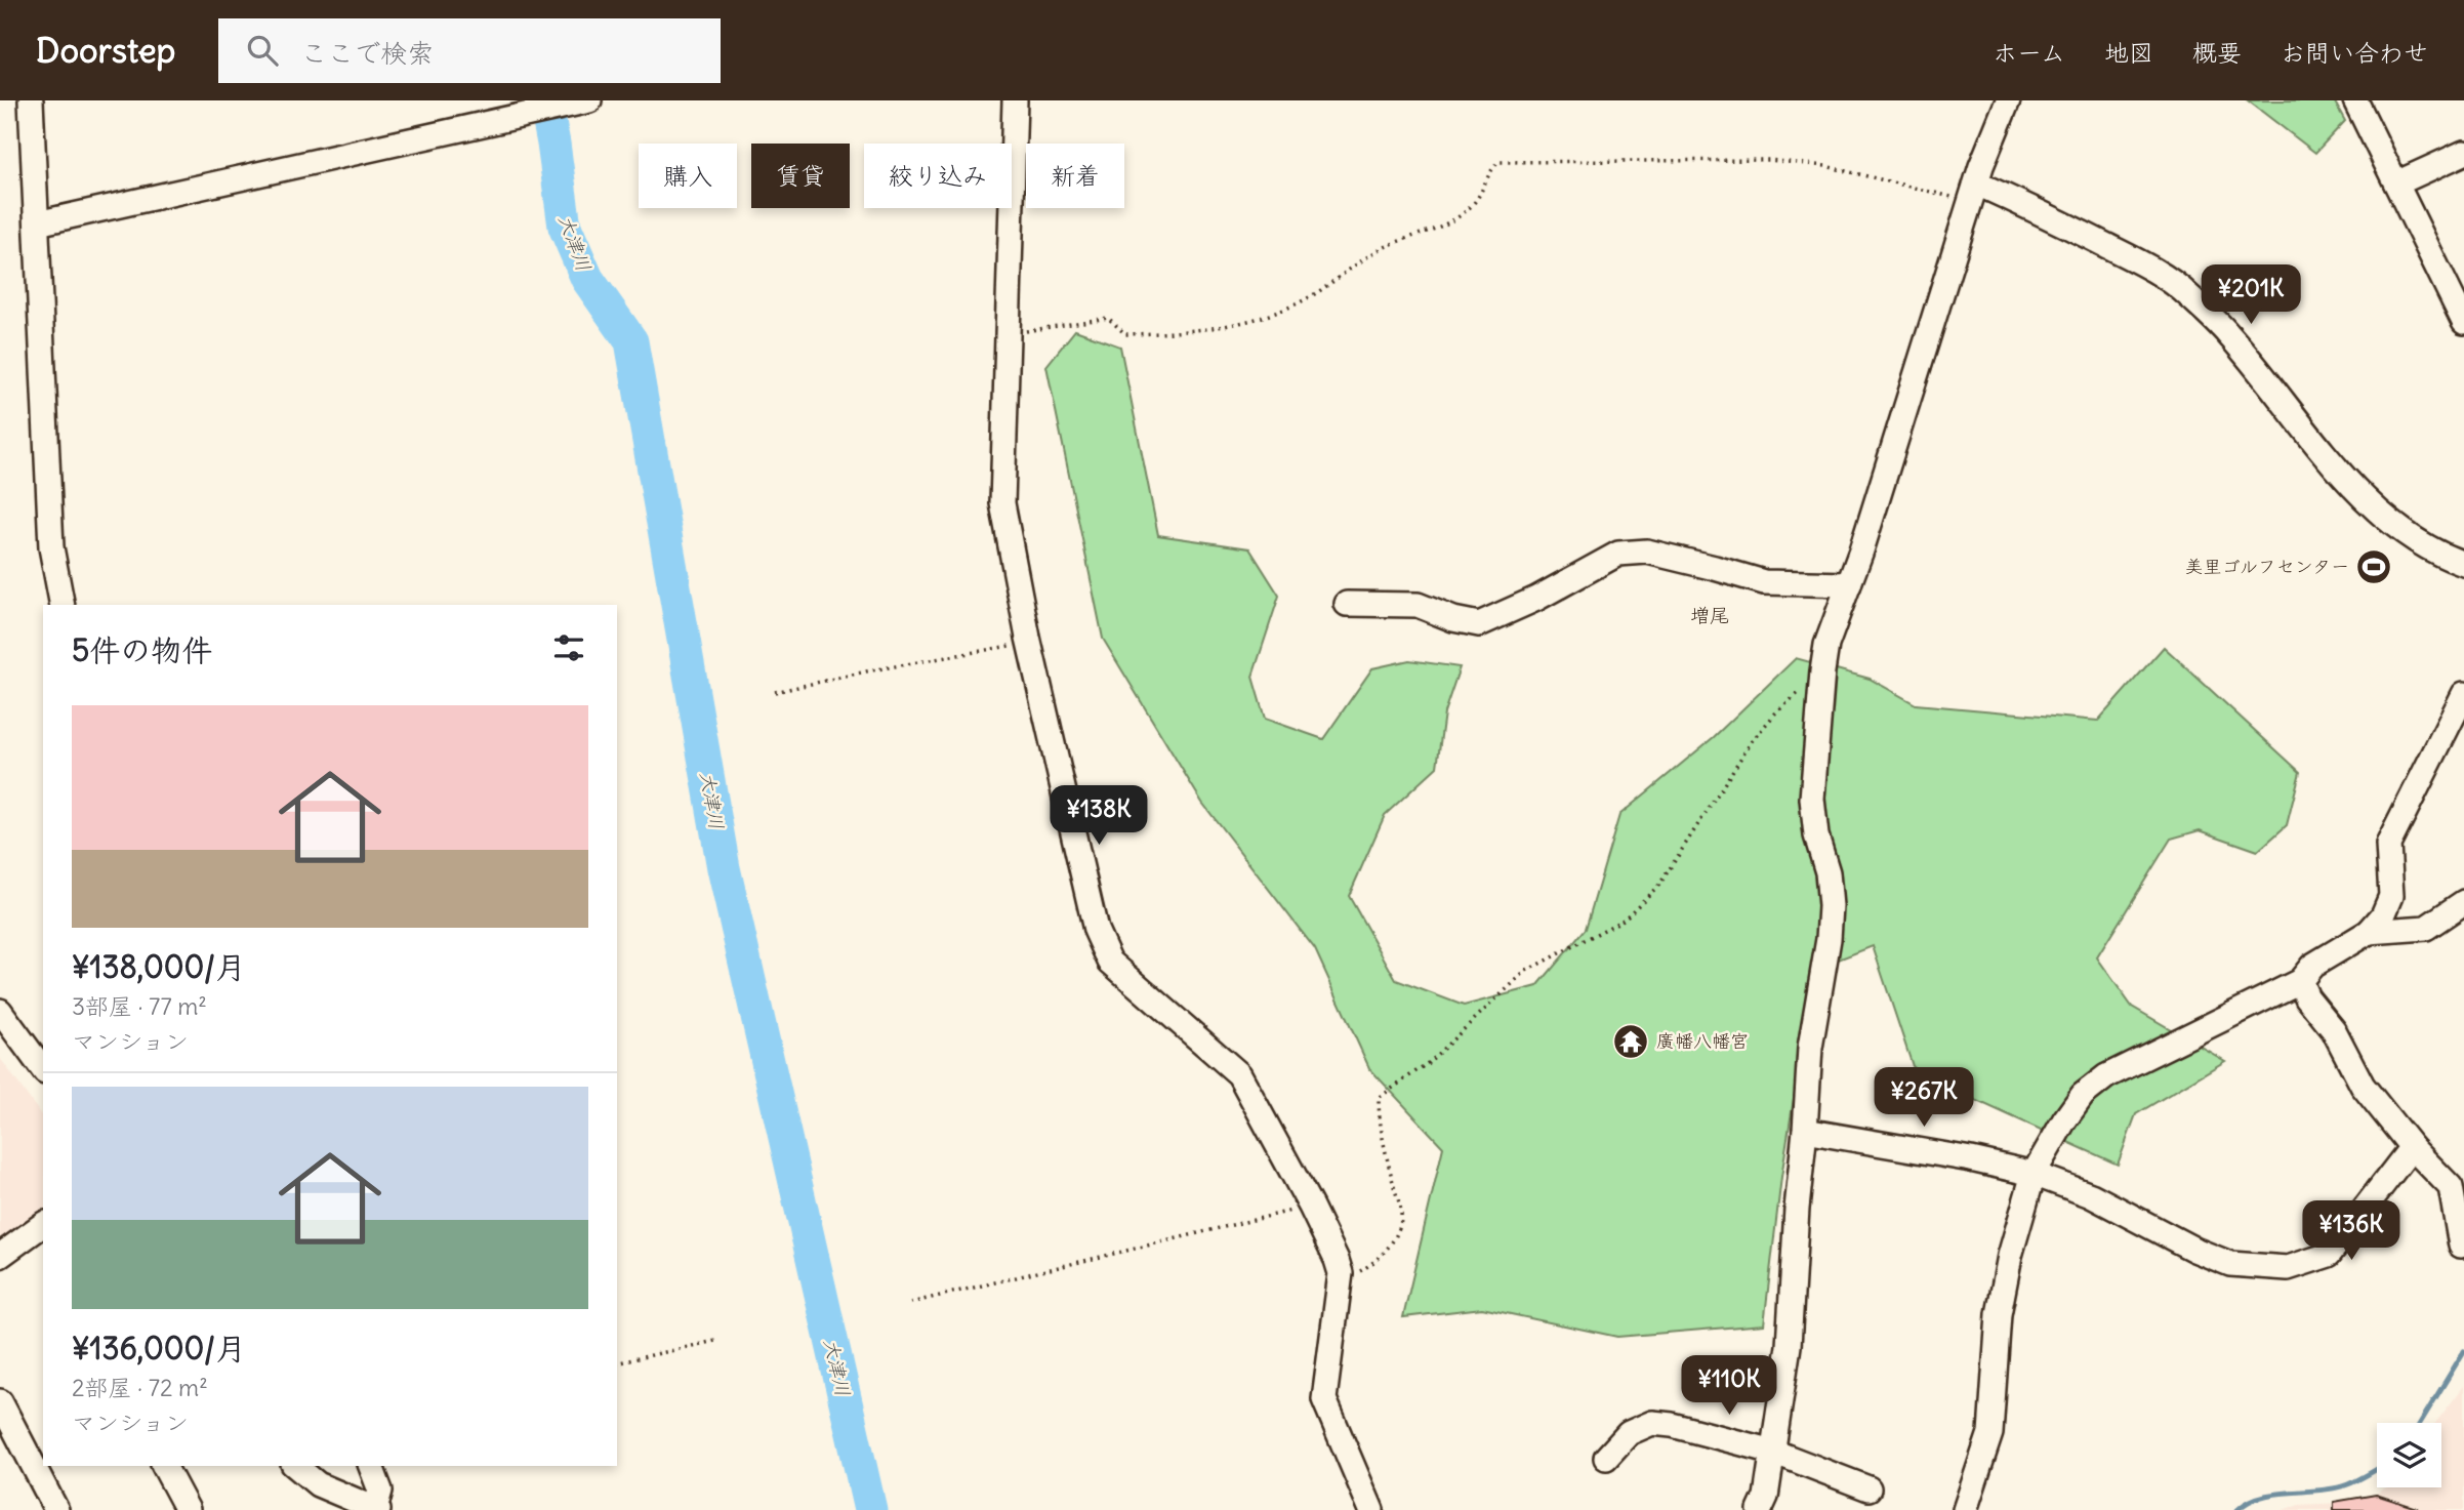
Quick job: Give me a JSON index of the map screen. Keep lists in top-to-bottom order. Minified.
{"districts":["増尾"],"water":["大津川"],"places":{"sports":["美里ゴルフセンター"],"temple":["廣幡八幡宮"]},"page":{"header":"Doorstep","search":"ここで検索","nav":["ホーム","地図","概要","お問い合わせ"],"chip":["購入","賃貸","絞り込み","新着"],"price":["¥201K","¥138K","¥267K","¥136K","¥110K"],"heading":"5件の物件","list":[{"name":"¥138,000/月","note":"3部屋 · 77 m² · マンション"},{"name":"¥136,000/月","note":"2部屋 · 72 m² · マンション"}]}}
